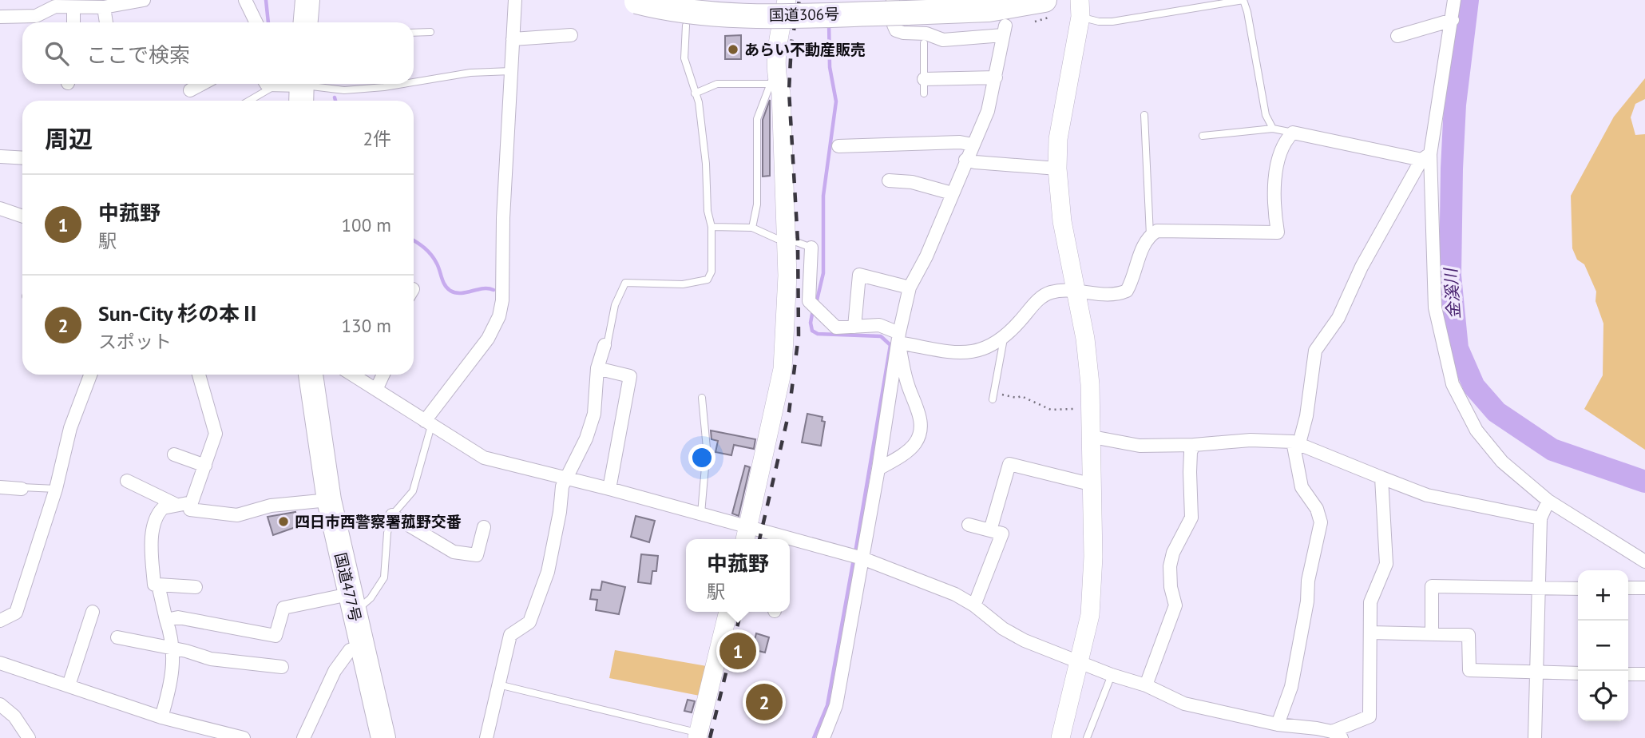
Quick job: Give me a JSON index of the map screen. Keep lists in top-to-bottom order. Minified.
{"streets":{"highway":["国道306号","国道477号"]},"water":["金溪川"],"places":["あらい不動産販売","四日市西警察署菰野交番"],"page":{"search":"ここで検索","heading":["周辺","2件"],"list":[{"mark":"1","name":"中菰野","note":"駅","value":"100 m"},{"mark":"2","name":"Sun-City 杉の本Ⅱ","note":"スポット","value":"130 m"}],"popup":["中菰野","駅"],"map_buttons":["+","−"],"pins":["1","2"]}}
